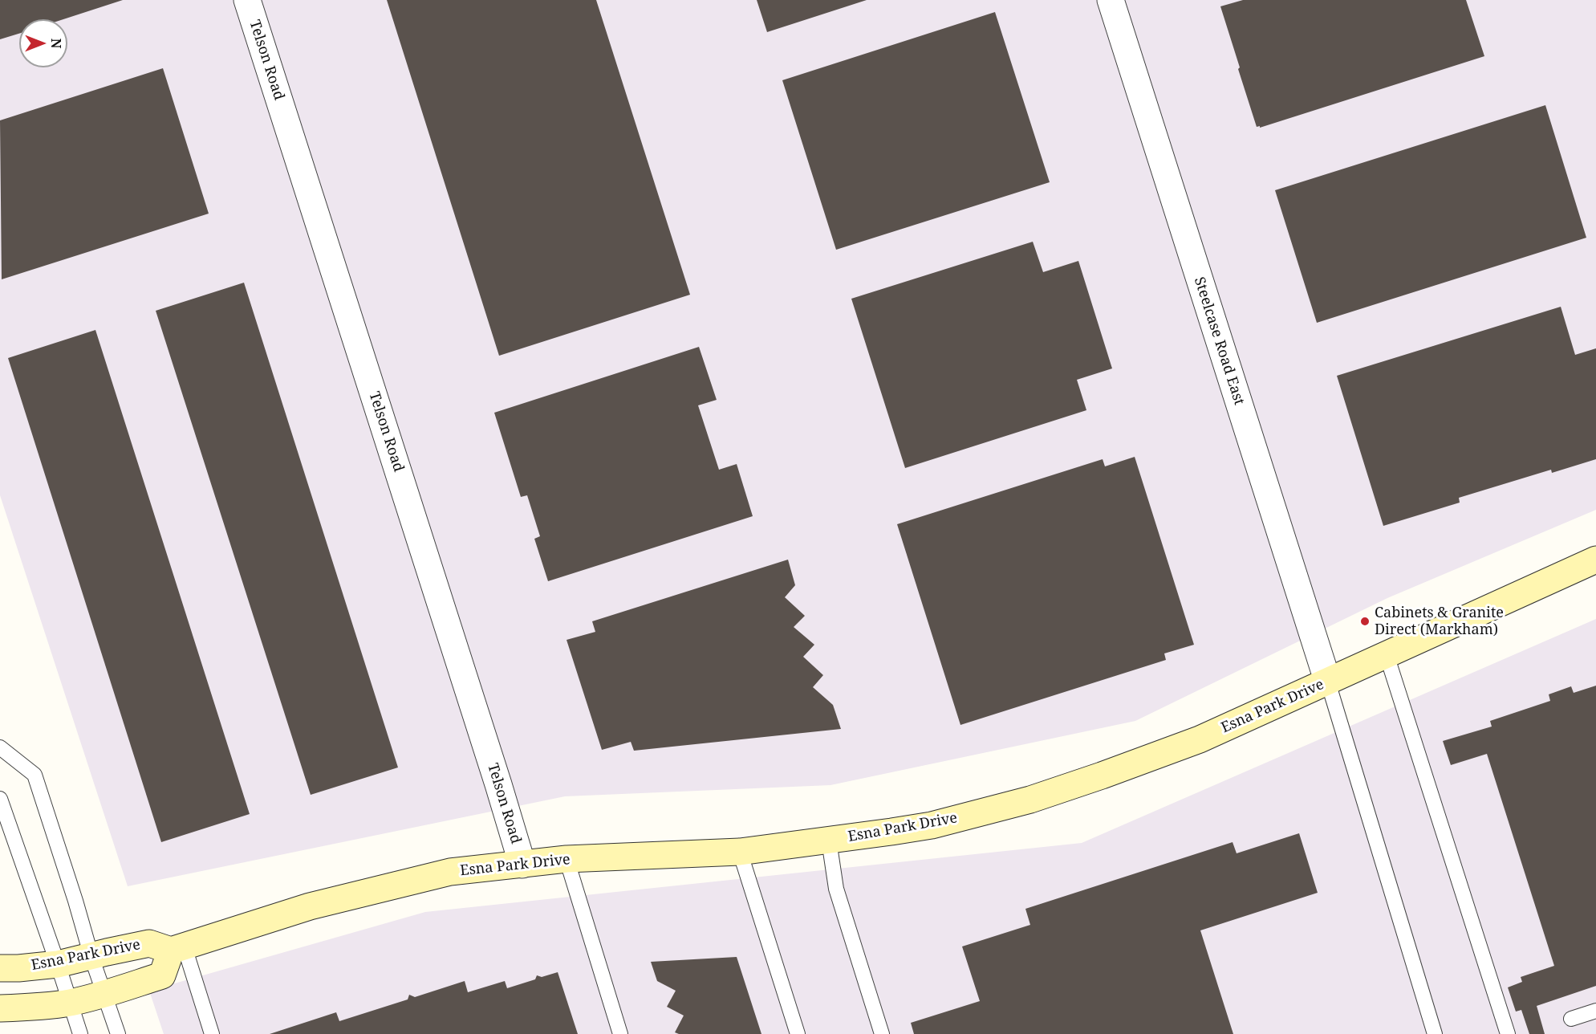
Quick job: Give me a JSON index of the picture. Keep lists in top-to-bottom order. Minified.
{"streets":{"street":["Telson Road","Steelcase Road East","Esna Park Drive"]},"crossings":[["Telson Road","Esna Park Drive"],["Steelcase Road East","Esna Park Drive"]],"places":["Cabinets & Granite Direct (Markham)"],"north":"right"}
